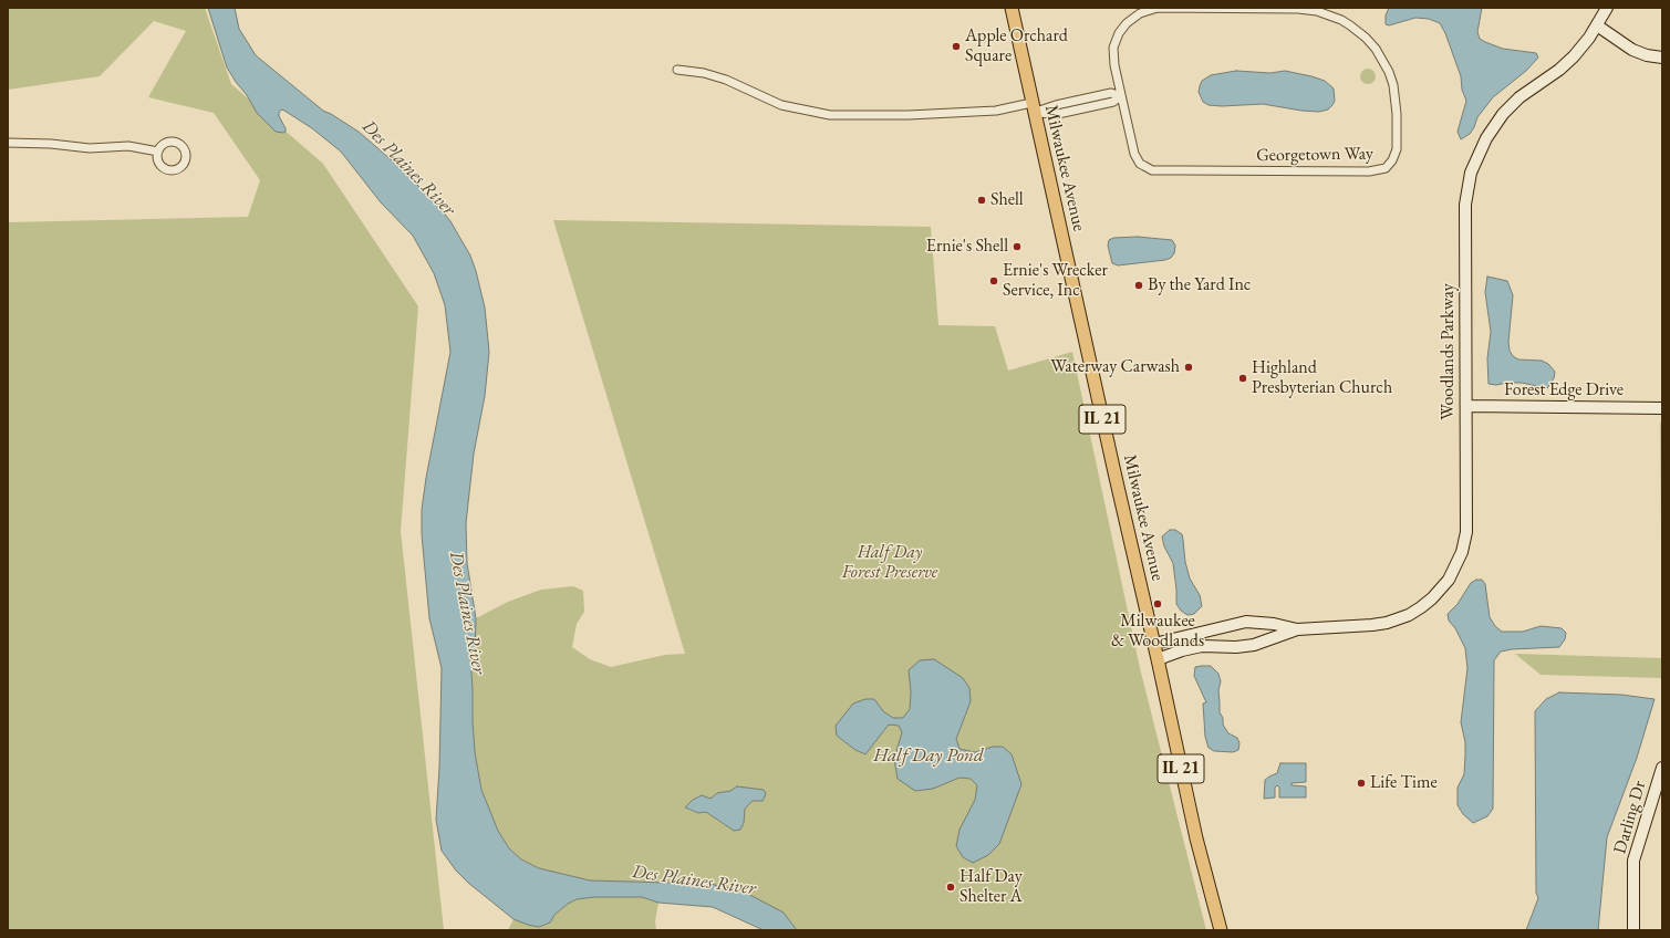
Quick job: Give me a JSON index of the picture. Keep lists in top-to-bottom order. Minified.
{"streets":{"main road":["Milwaukee Avenue","IL 21"],"street":["Georgetown Way","Woodlands Parkway","Forest Edge Drive","Darling Dr"]},"crossings":[["Milwaukee Avenue","Woodlands Parkway"],["Woodlands Parkway","Forest Edge Drive"]],"water":["Des Plaines River","Half Day Pond"],"parks":["Half Day Forest Preserve"],"places":["Apple Orchard Square","Shell","Ernie's Shell","Ernie's Wrecker Service, Inc","By the Yard Inc","Waterway Carwash","Highland Presbyterian Church","Milwaukee & Woodlands","Life Time","Half Day Shelter A"]}
